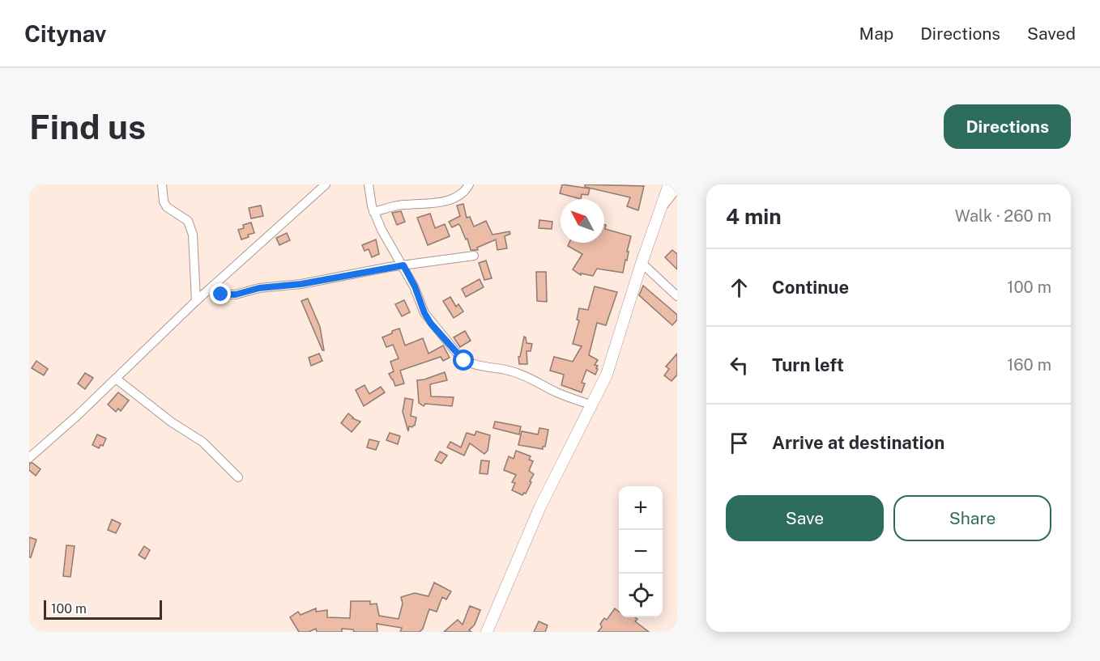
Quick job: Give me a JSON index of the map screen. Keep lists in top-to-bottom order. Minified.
{"scale_bar":"100 m","north":"top left","page":{"header":"Citynav","nav":["Map","Directions","Saved"],"buttons":["Directions",["Save","Share"]],"title":"Find us","heading":["4 min","Walk · 260 m"],"list":[["Continue","100 m"],["Turn left","160 m"],"Arrive at destination"],"map_buttons":["+","−"],"scale":"100 m"}}
